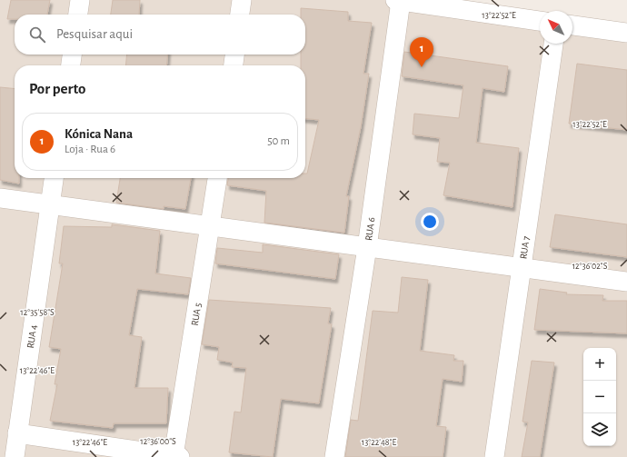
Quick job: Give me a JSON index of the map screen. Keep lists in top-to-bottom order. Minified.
{"streets":{"street":["RUA 6","RUA 7","RUA 5","RUA 4"]},"north":"top left","page":{"search":"Pesquisar aqui","pins":"1","heading":"Por perto","list":[{"mark":"1","name":"Kónica Nana","note":"Loja · Rua 6","value":"50 m"}],"map_buttons":["+","−"]},"coordinates":["13°22'52\"E","12°36'02\"S","12°35'58\"S","13°22'46\"E","12°36'00\"S","13°22'48\"E"]}
